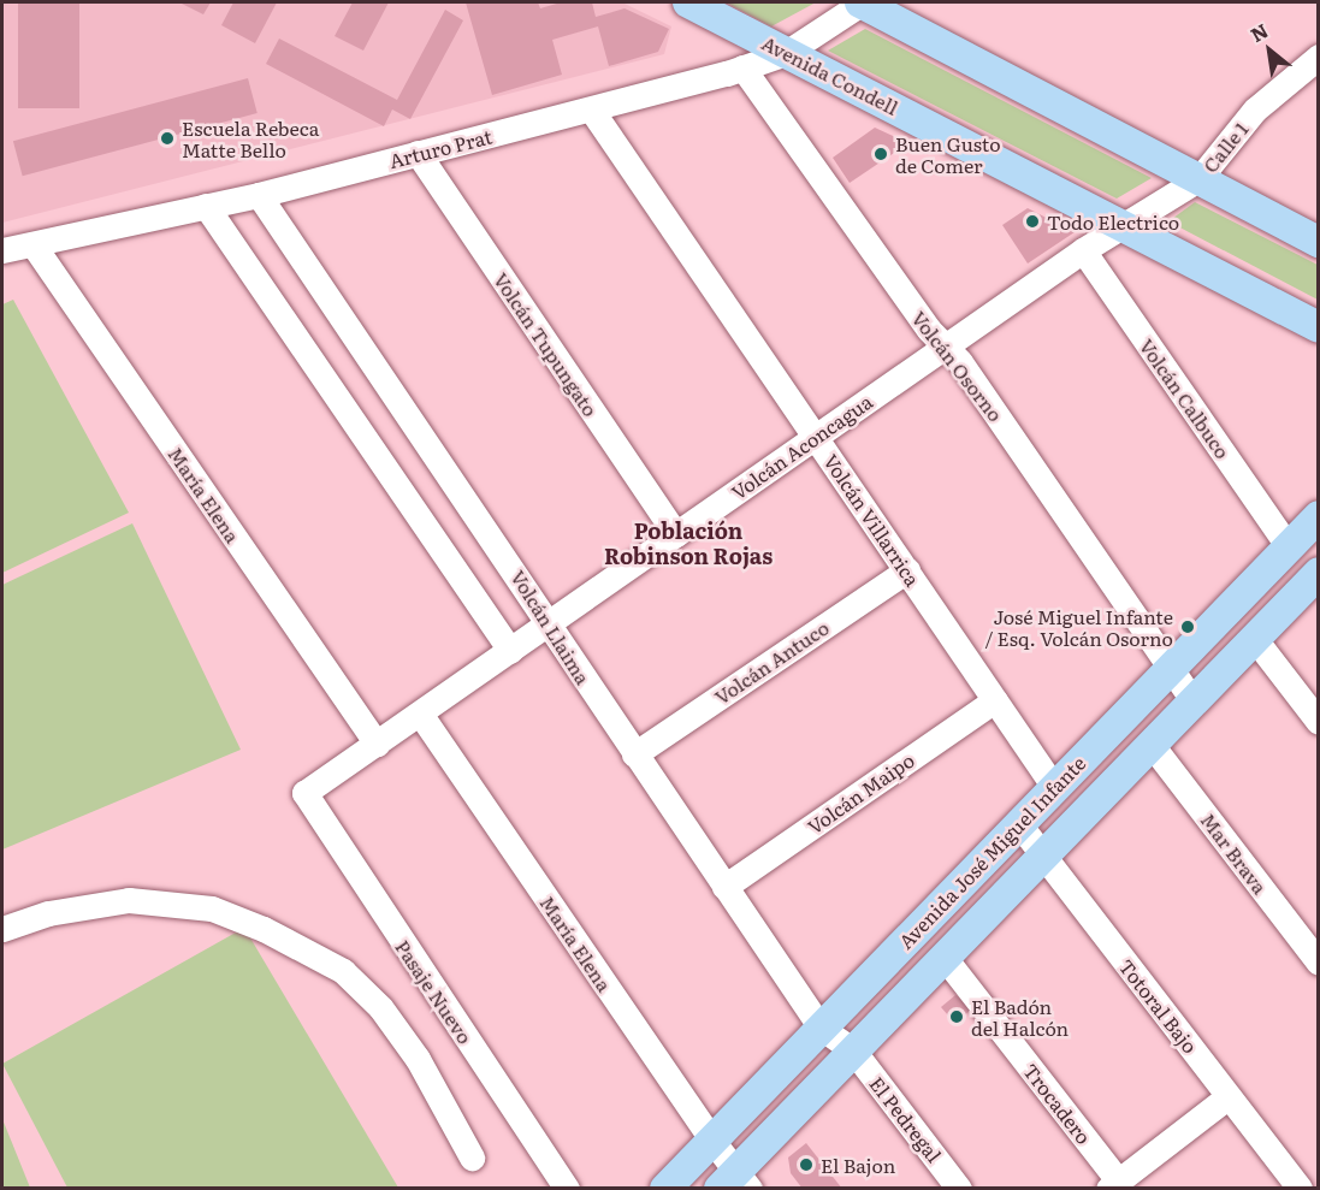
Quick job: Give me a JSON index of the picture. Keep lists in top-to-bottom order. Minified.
{"streets":{"main road":["Avenida Condell","Avenida José Miguel Infante"],"street":["Calle 1","Arturo Prat","Volcán Tupungato","Volcán Osorno","Volcán Calbuco","Volcán Aconcagua","María Elena","Volcán Villarrica","Volcán Llaima","Volcán Antuco","Volcán Maipo","Mar Brava","Pasaje Nuevo","Totoral Bajo","Trocadero","El Pedregal"]},"crossings":[["Avenida Condell","Calle 1"],["Avenida Condell","Arturo Prat"],["Avenida Condell","Volcán Aconcagua"],["Calle 1","Volcán Aconcagua"],["Arturo Prat","Volcán Tupungato"],["Arturo Prat","Volcán Osorno"],["Arturo Prat","María Elena"],["Arturo Prat","Volcán Villarrica"],["Arturo Prat","Volcán Llaima"],["Volcán Tupungato","Volcán Aconcagua"],["Volcán Osorno","Volcán Aconcagua"],["Volcán Osorno","Avenida José Miguel Infante"],["Volcán Calbuco","Volcán Aconcagua"],["Volcán Calbuco","Avenida José Miguel Infante"],["Volcán Aconcagua","María Elena"],["Volcán Aconcagua","Volcán Villarrica"],["Volcán Aconcagua","Volcán Llaima"],["Volcán Aconcagua","Pasaje Nuevo"],["María Elena","Avenida José Miguel Infante"],["Volcán Villarrica","Volcán Antuco"],["Volcán Villarrica","Volcán Maipo"],["Volcán Villarrica","Avenida José Miguel Infante"],["Volcán Llaima","Volcán Antuco"],["Volcán Llaima","Volcán Maipo"],["Volcán Llaima","Avenida José Miguel Infante"],["Volcán Llaima","El Pedregal"],["Avenida José Miguel Infante","Mar Brava"],["Avenida José Miguel Infante","Totoral Bajo"],["Avenida José Miguel Infante","Trocadero"],["Avenida José Miguel Infante","El Pedregal"]],"districts":["Población Robinson Rojas"],"places":["Escuela Rebeca Matte Bello","Buen Gusto de Comer","Todo Electrico","José Miguel Infante / Esq. Volcán Osorno","El Badón del Halcón","El Bajon"],"north":"top left"}
